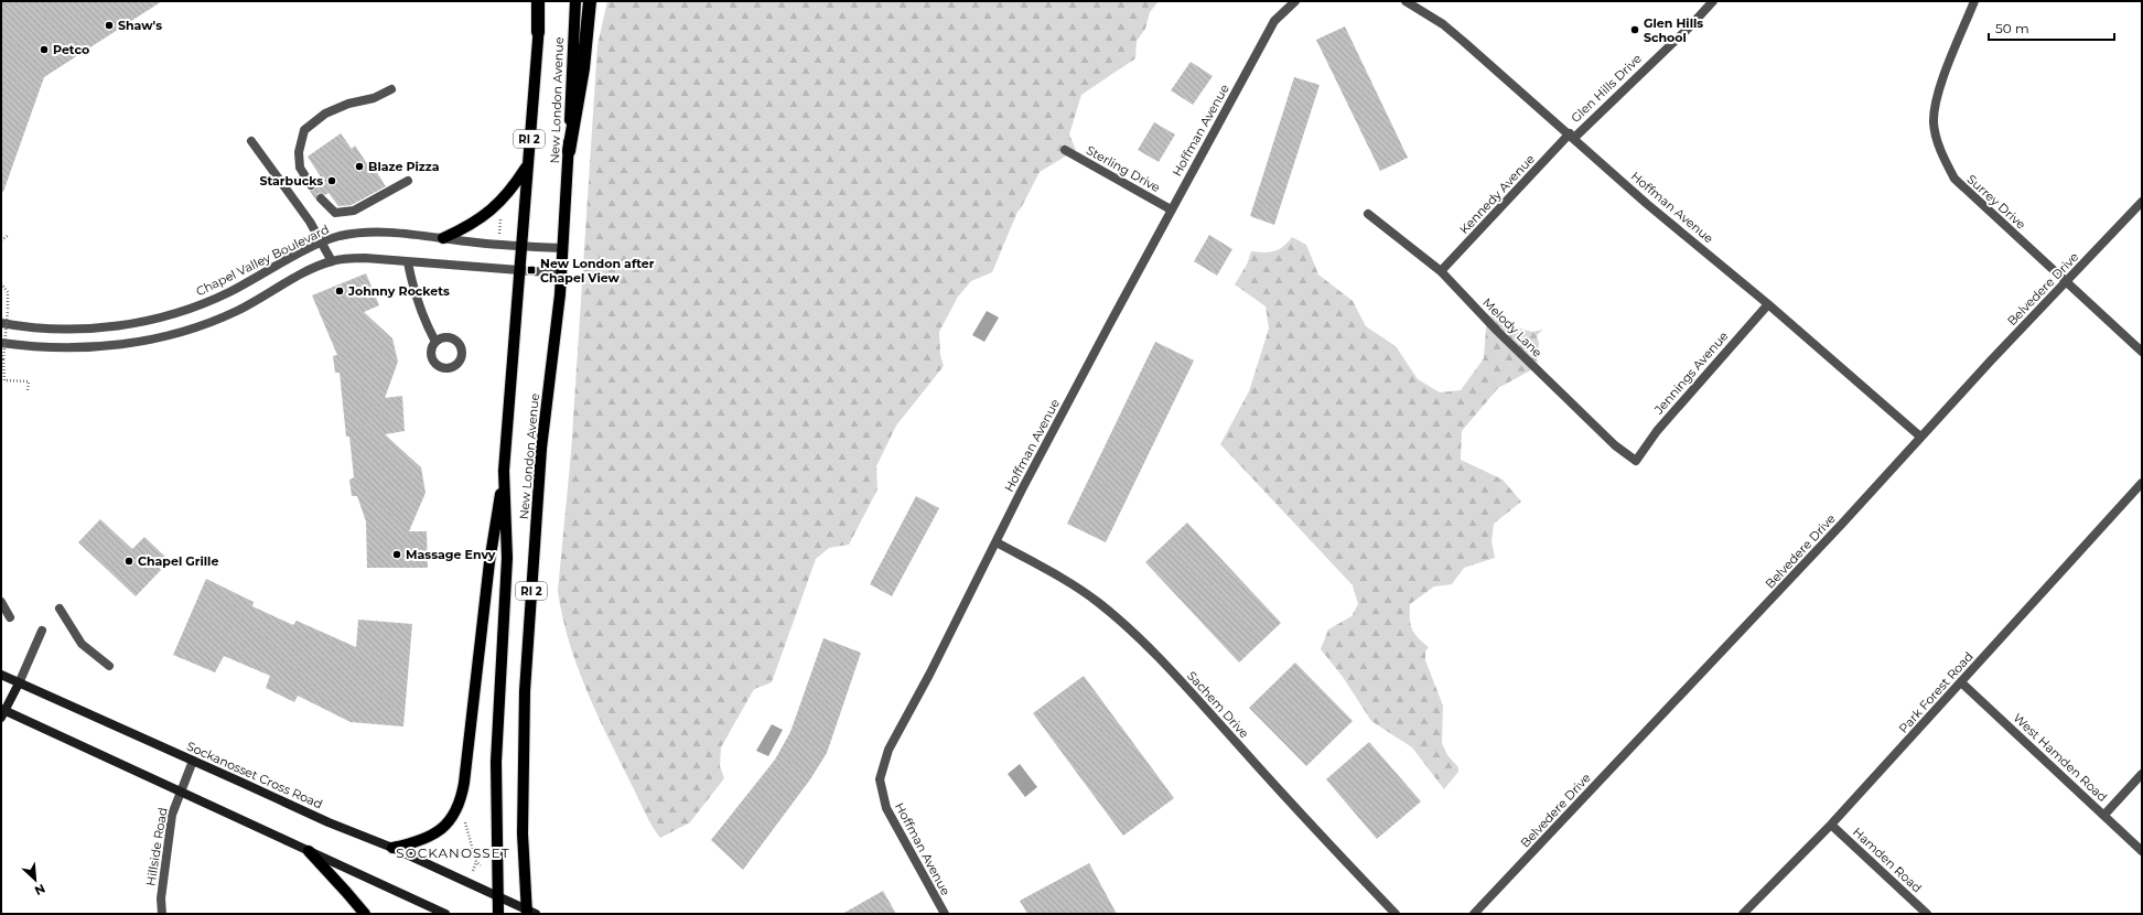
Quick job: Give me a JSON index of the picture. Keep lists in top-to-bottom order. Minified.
{"streets":{"main road":["New London Avenue","RI 2"],"street":["Glen Hills Drive","Hoffman Avenue","Sterling Drive","Kennedy Avenue","Surrey Drive","Chapel Valley Boulevard","Belvedere Drive","Melody Lane","Jennings Avenue","Park Forest Road","Sachem Drive","West Hamden Road","Sockanosset Cross Road","Hillside Road","Hamden Road"]},"crossings":[["Glen Hills Drive","Hoffman Avenue"],["Glen Hills Drive","Kennedy Avenue"],["New London Avenue","Chapel Valley Boulevard"],["New London Avenue","Sockanosset Cross Road"],["Hoffman Avenue","Sterling Drive"],["Hoffman Avenue","Kennedy Avenue"],["Hoffman Avenue","Belvedere Drive"],["Hoffman Avenue","Jennings Avenue"],["Hoffman Avenue","Sachem Drive"],["Kennedy Avenue","Melody Lane"],["Surrey Drive","Belvedere Drive"],["Melody Lane","Jennings Avenue"],["Park Forest Road","West Hamden Road"],["Park Forest Road","Hamden Road"],["Sockanosset Cross Road","Hillside Road"]],"districts":["SOCKANOSSET"],"places":{"other":["Shaw's","Glen Hills School","Petco","Blaze Pizza","Starbucks","Johnny Rockets","Massage Envy","Chapel Grille"],"transit":["New London after Chapel View"]},"scale_bar":"50 m","north":"bottom right"}
